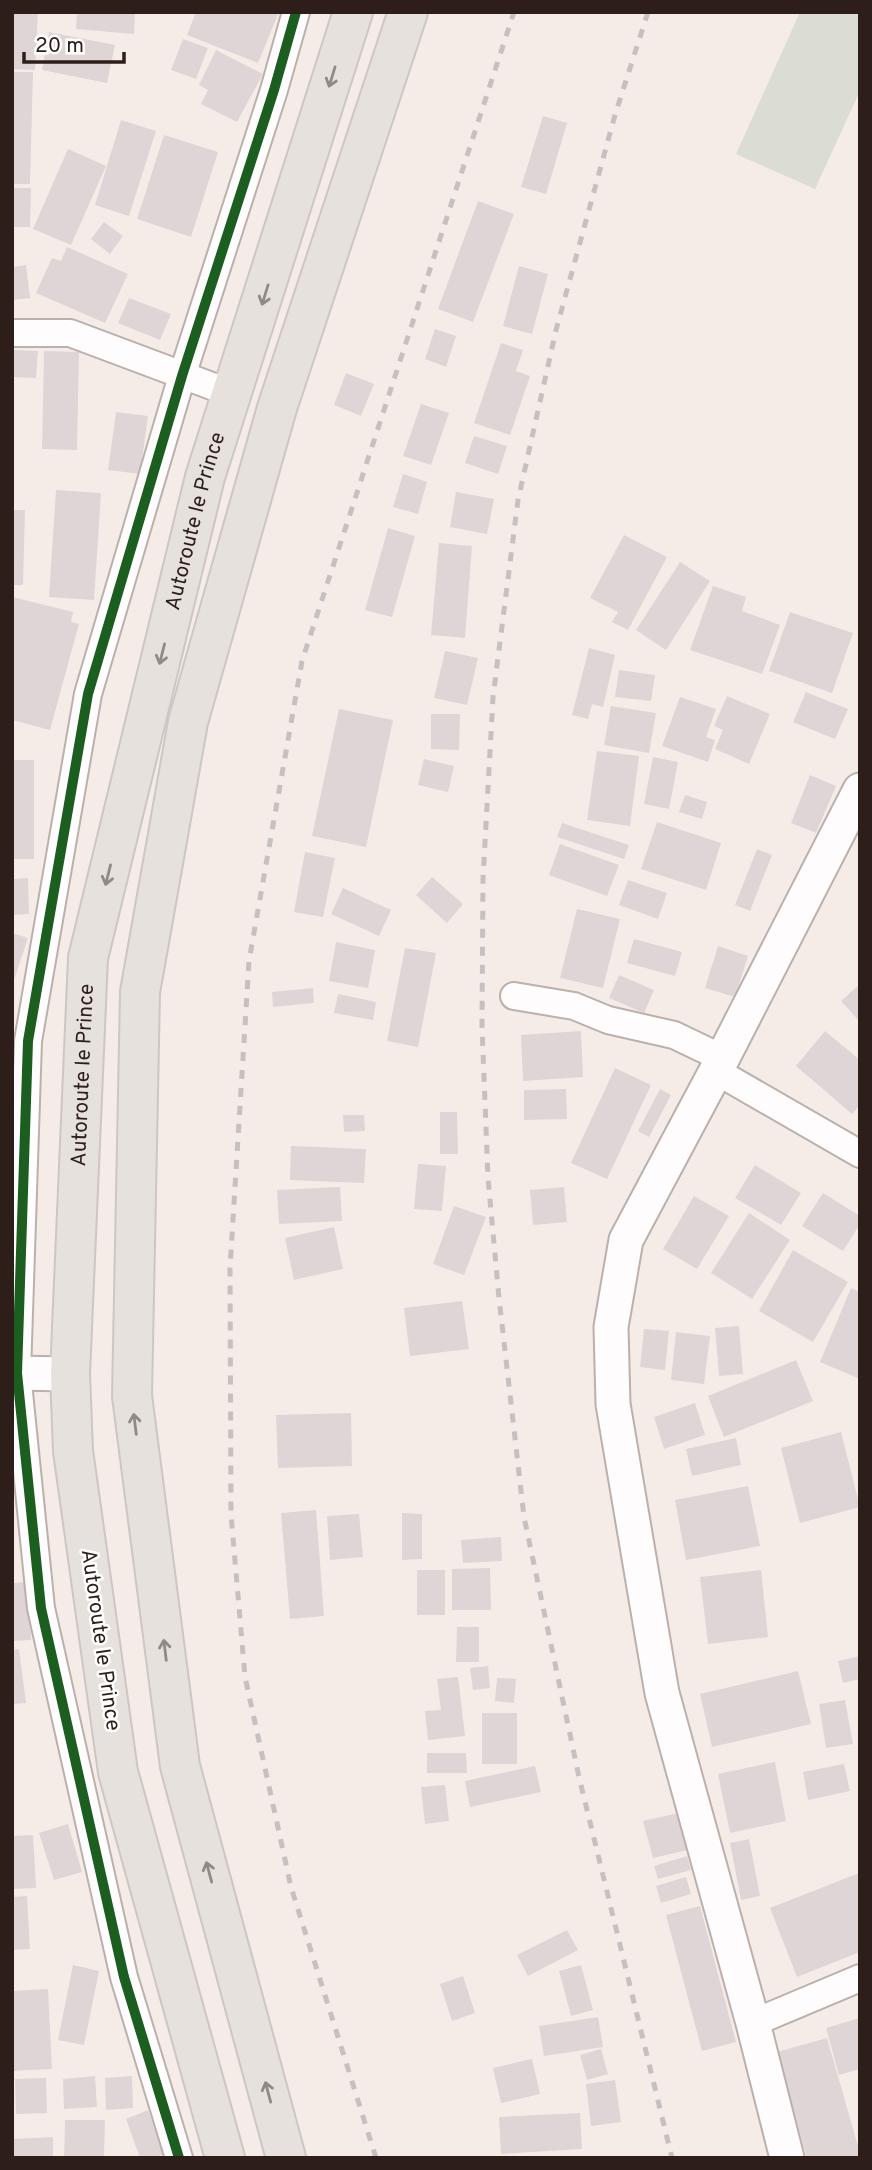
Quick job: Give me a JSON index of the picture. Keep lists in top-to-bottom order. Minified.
{"streets":{"main road":["Autoroute le Prince"]},"scale_bar":"20 m"}
